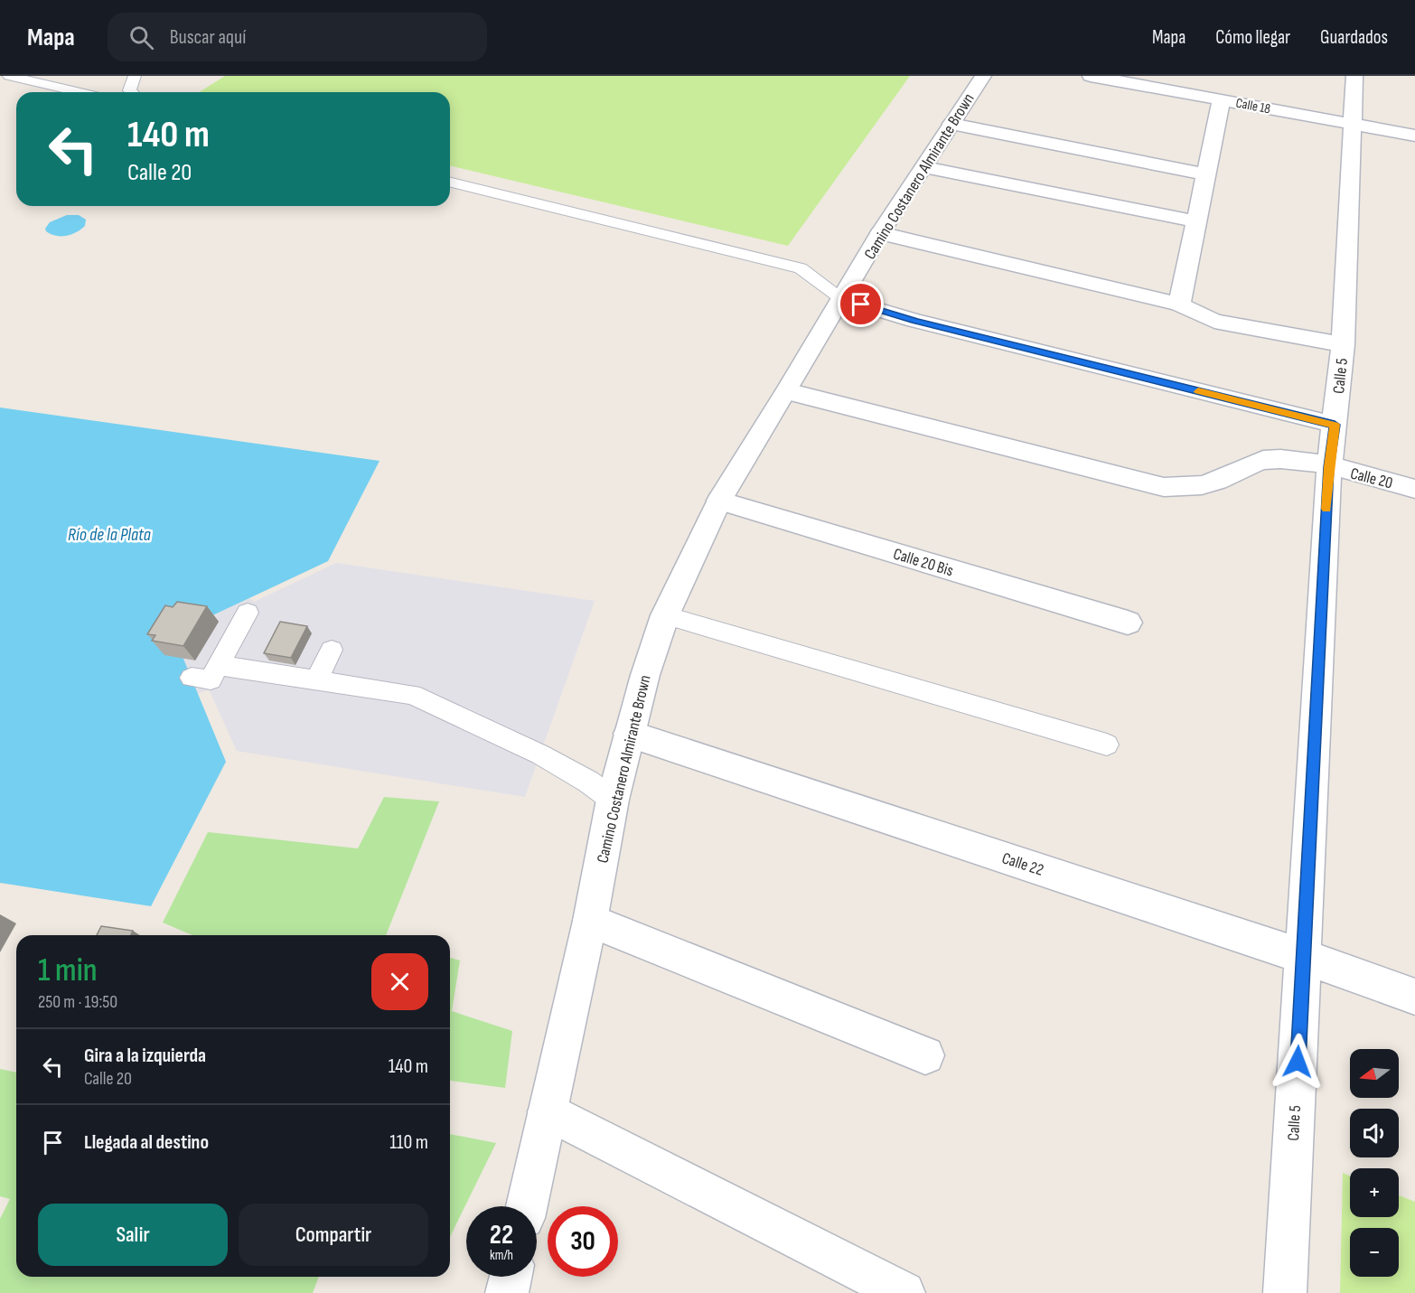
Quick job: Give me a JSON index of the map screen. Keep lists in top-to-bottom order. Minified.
{"streets":{"street":["Calle 18","Camino Costanero Almirante Brown","Calle 5","Calle 20","Calle 20 Bis","Calle 22"]},"crossings":[["Calle 18","Calle 5"],["Camino Costanero Almirante Brown","Calle 20"],["Camino Costanero Almirante Brown","Calle 20 Bis"],["Camino Costanero Almirante Brown","Calle 22"],["Calle 5","Calle 20"],["Calle 5","Calle 22"]],"water":["Río de la Plata"],"north":"left","page":{"header":"Mapa","search":"Buscar aquí","nav":["Mapa","Cómo llegar","Guardados"],"turn":["140 m","Calle 20"],"heading":["1 min","250 m · 19:50"],"list":[{"name":"Gira a la izquierda","note":"Calle 20","value":"140 m"},{"name":"Llegada al destino","value":"110 m"}],"map_buttons":["+","−"],"buttons":["Salir","Compartir"],"speed":"22 km/h","limit":"30"}}
